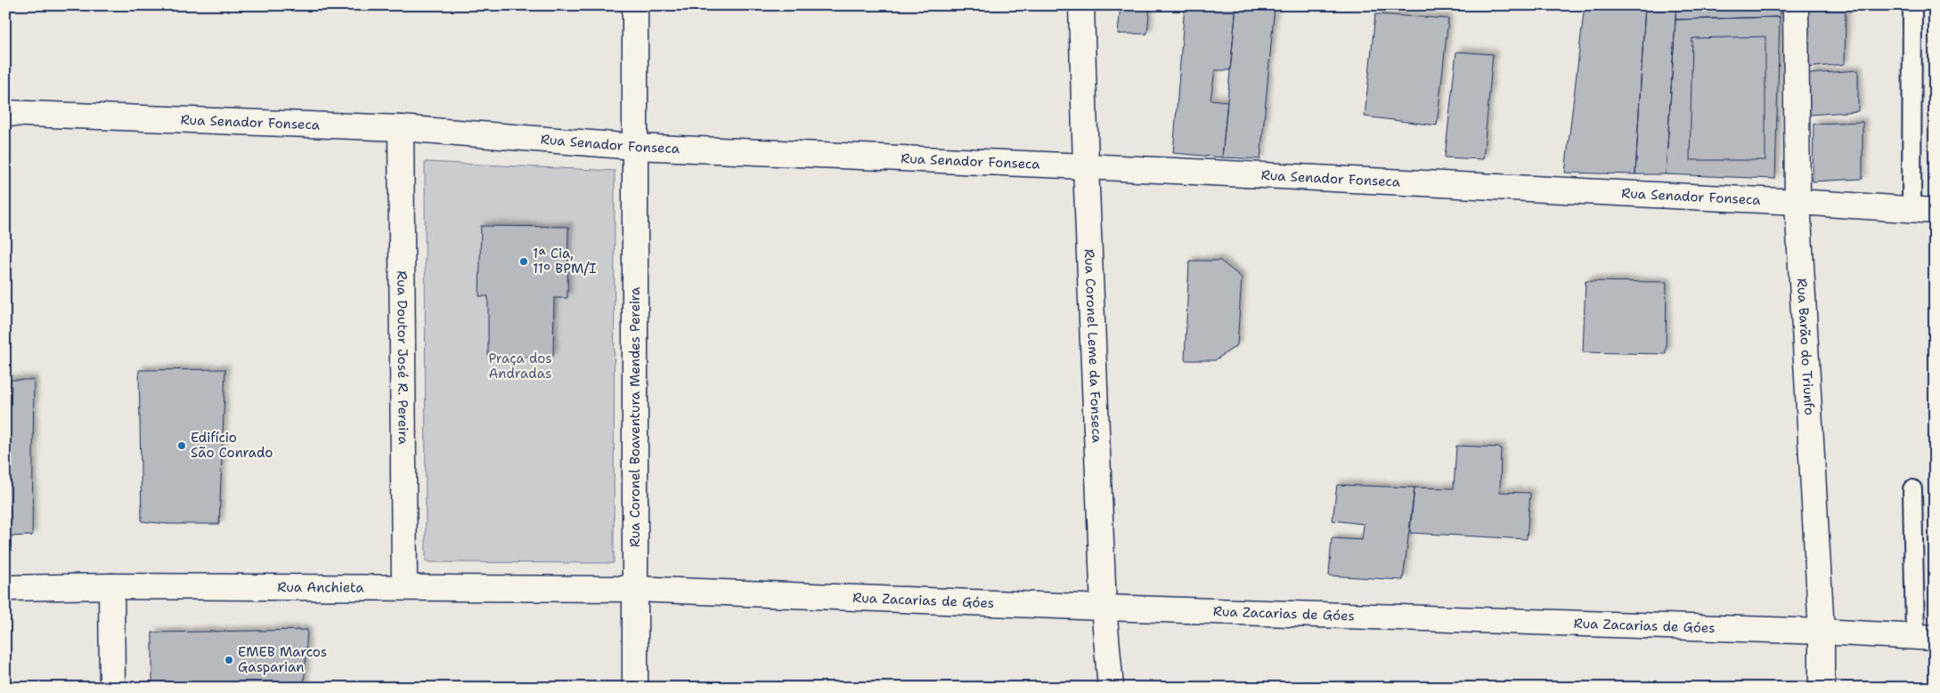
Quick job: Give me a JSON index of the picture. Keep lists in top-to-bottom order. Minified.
{"streets":{"main road":["Rua Senador Fonseca","Rua Coronel Leme da Fonseca","Rua Barão do Triunfo","Rua Doutor José R. Pereira","Rua Coronel Boaventura Mendes Pereira","Rua Anchieta","Rua Zacarias de Góes"]},"crossings":[["Rua Senador Fonseca","Rua Coronel Leme da Fonseca"],["Rua Senador Fonseca","Rua Barão do Triunfo"],["Rua Senador Fonseca","Rua Doutor José R. Pereira"],["Rua Senador Fonseca","Rua Coronel Boaventura Mendes Pereira"],["Rua Coronel Leme da Fonseca","Rua Zacarias de Góes"],["Rua Barão do Triunfo","Rua Zacarias de Góes"],["Rua Doutor José R. Pereira","Rua Anchieta"],["Rua Coronel Boaventura Mendes Pereira","Rua Anchieta"],["Rua Coronel Boaventura Mendes Pereira","Rua Zacarias de Góes"],["Rua Anchieta","Rua Zacarias de Góes"]],"parks":["Praça dos Andradas"],"places":["1ª Cia, 11º BPM/I","Edifício São Conrado","EMEB Marcos Gasparian"]}
